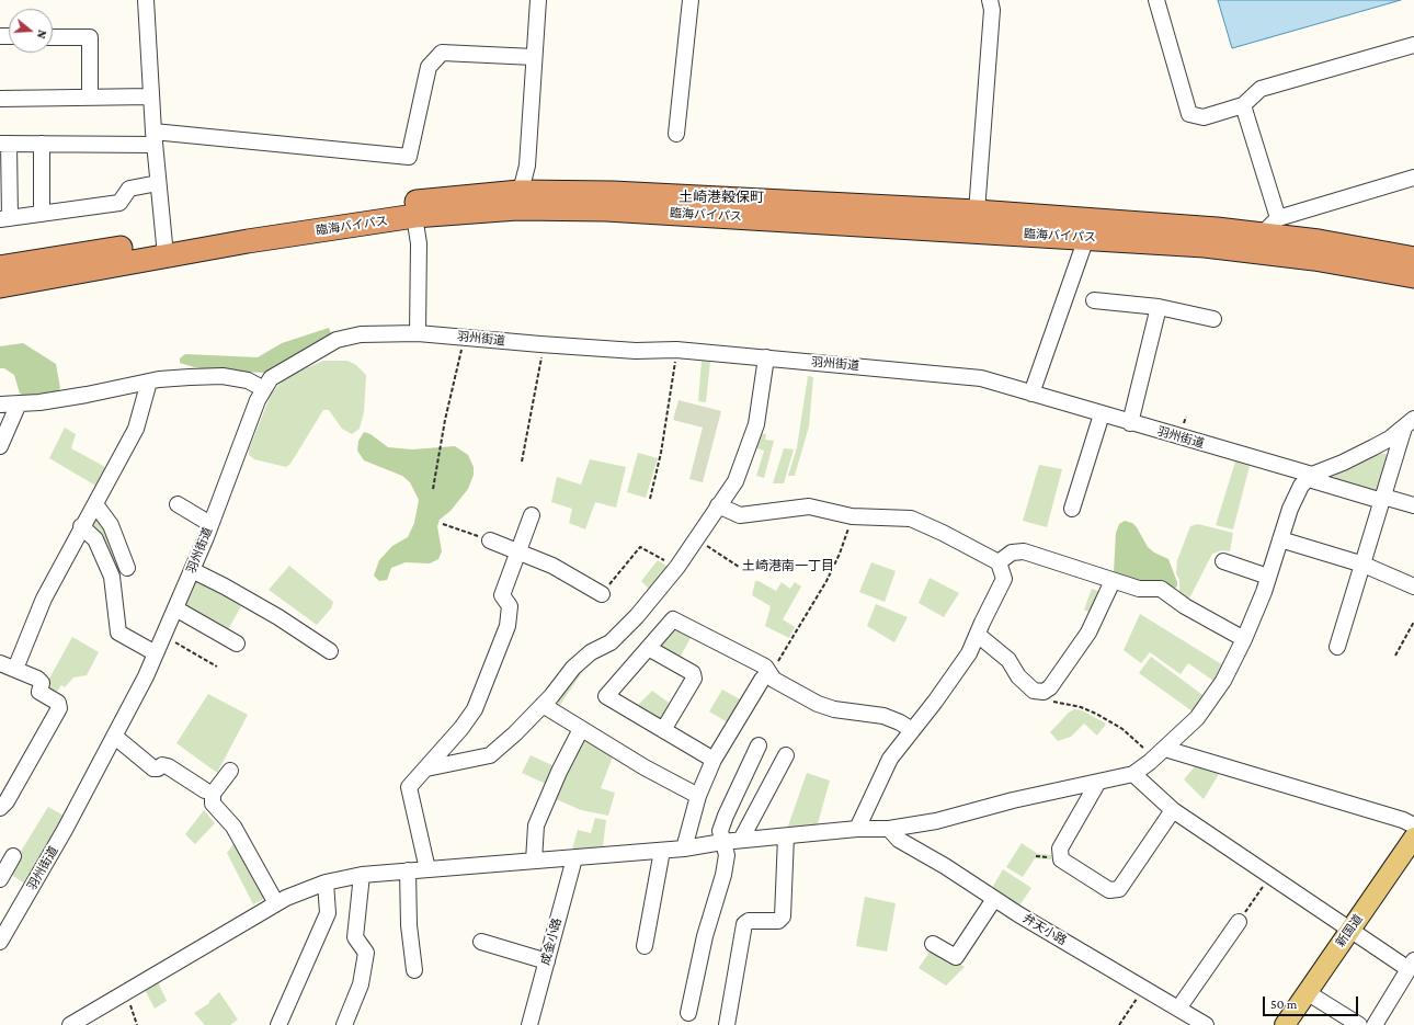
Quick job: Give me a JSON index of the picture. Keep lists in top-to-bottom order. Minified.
{"streets":{"highway":["臨海バイパス"],"main road":["新国道"],"street":["羽州街道","弁天小路","成金小路"]},"districts":["土崎港穀保町","土崎港南一丁目"],"scale_bar":"50 m","north":"right"}
